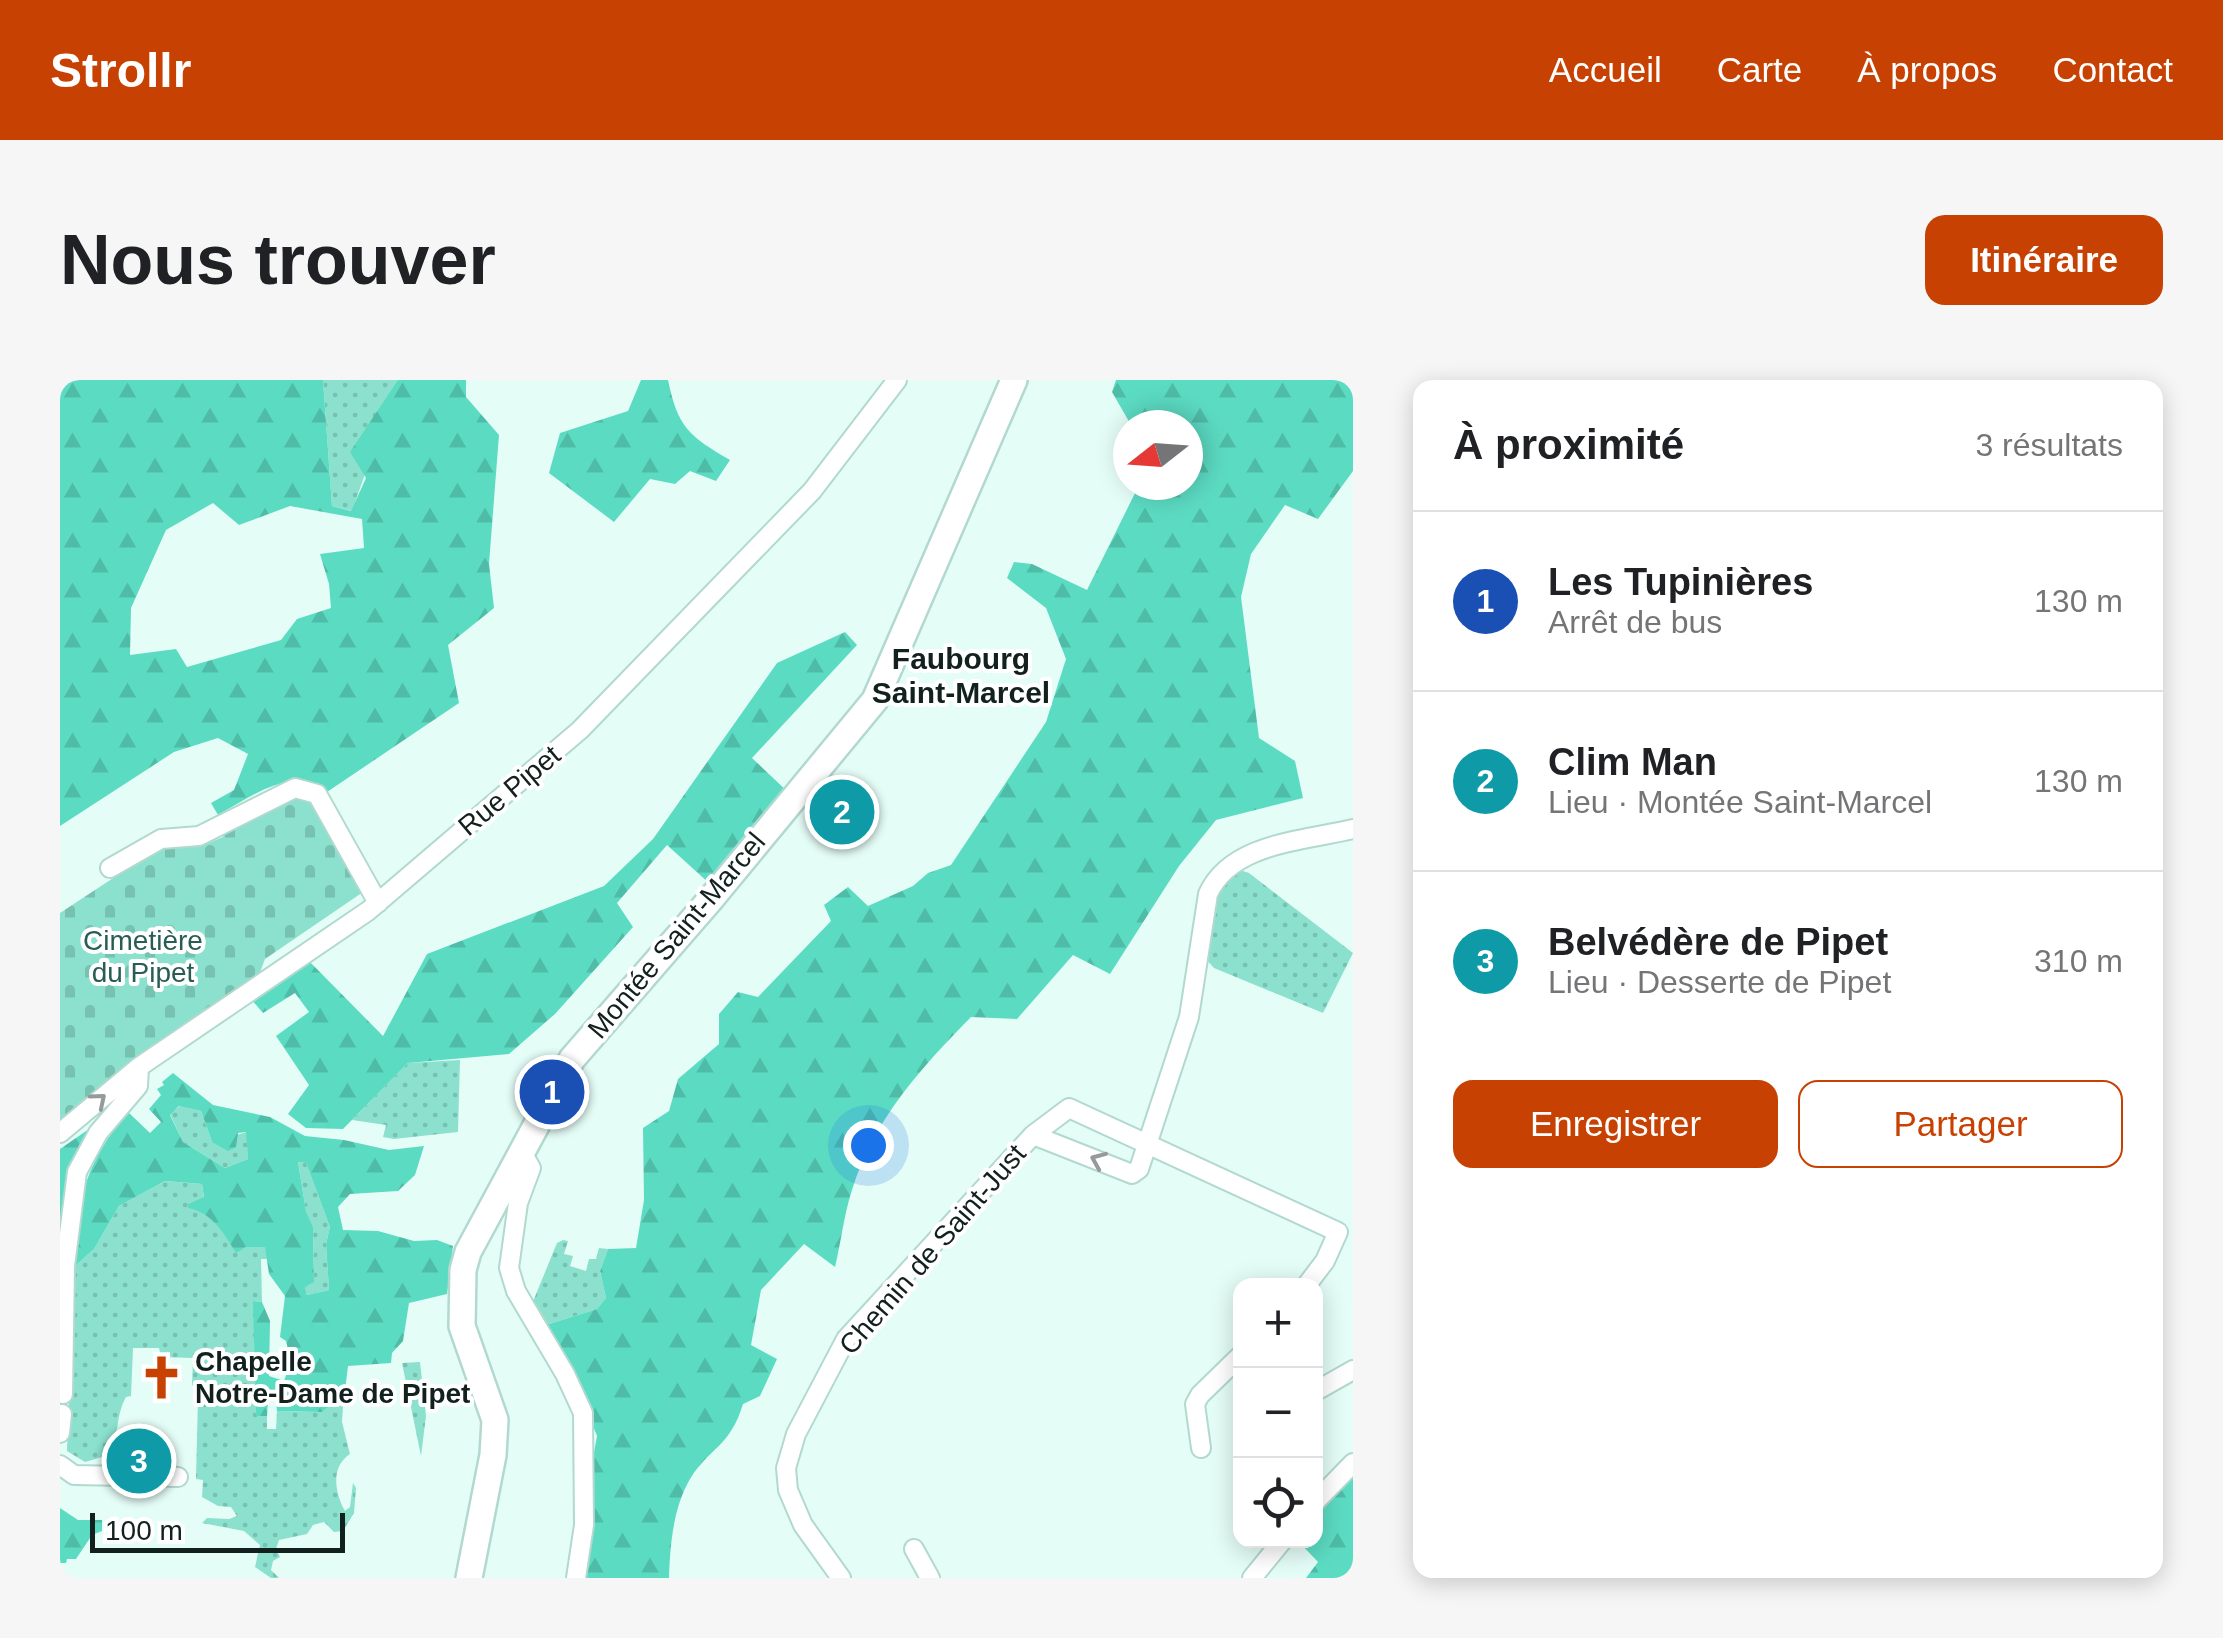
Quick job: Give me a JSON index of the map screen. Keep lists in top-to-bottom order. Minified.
{"streets":{"main road":["Montée Saint-Marcel"],"street":["Rue Pipet","Chemin de Saint-Just"]},"districts":["Faubourg Saint-Marcel"],"parks":["Cimetière du Pipet"],"places":{"church":["Chapelle Notre-Dame de Pipet"]},"scale_bar":"100 m","north":"left","page":{"header":"Strollr","nav":["Accueil","Carte","À propos","Contact"],"buttons":["Itinéraire",["Enregistrer","Partager"]],"title":"Nous trouver","heading":["À proximité","3 résultats"],"list":[{"mark":"1","name":"Les Tupinières","note":"Arrêt de bus","value":"130 m"},{"mark":"2","name":"Clim Man","note":"Lieu · Montée Saint-Marcel","value":"130 m"},{"mark":"3","name":"Belvédère de Pipet","note":"Lieu · Desserte de Pipet","value":"310 m"}],"pins":["2","1","3"],"map_buttons":["+","−"],"scale":"100 m"}}
